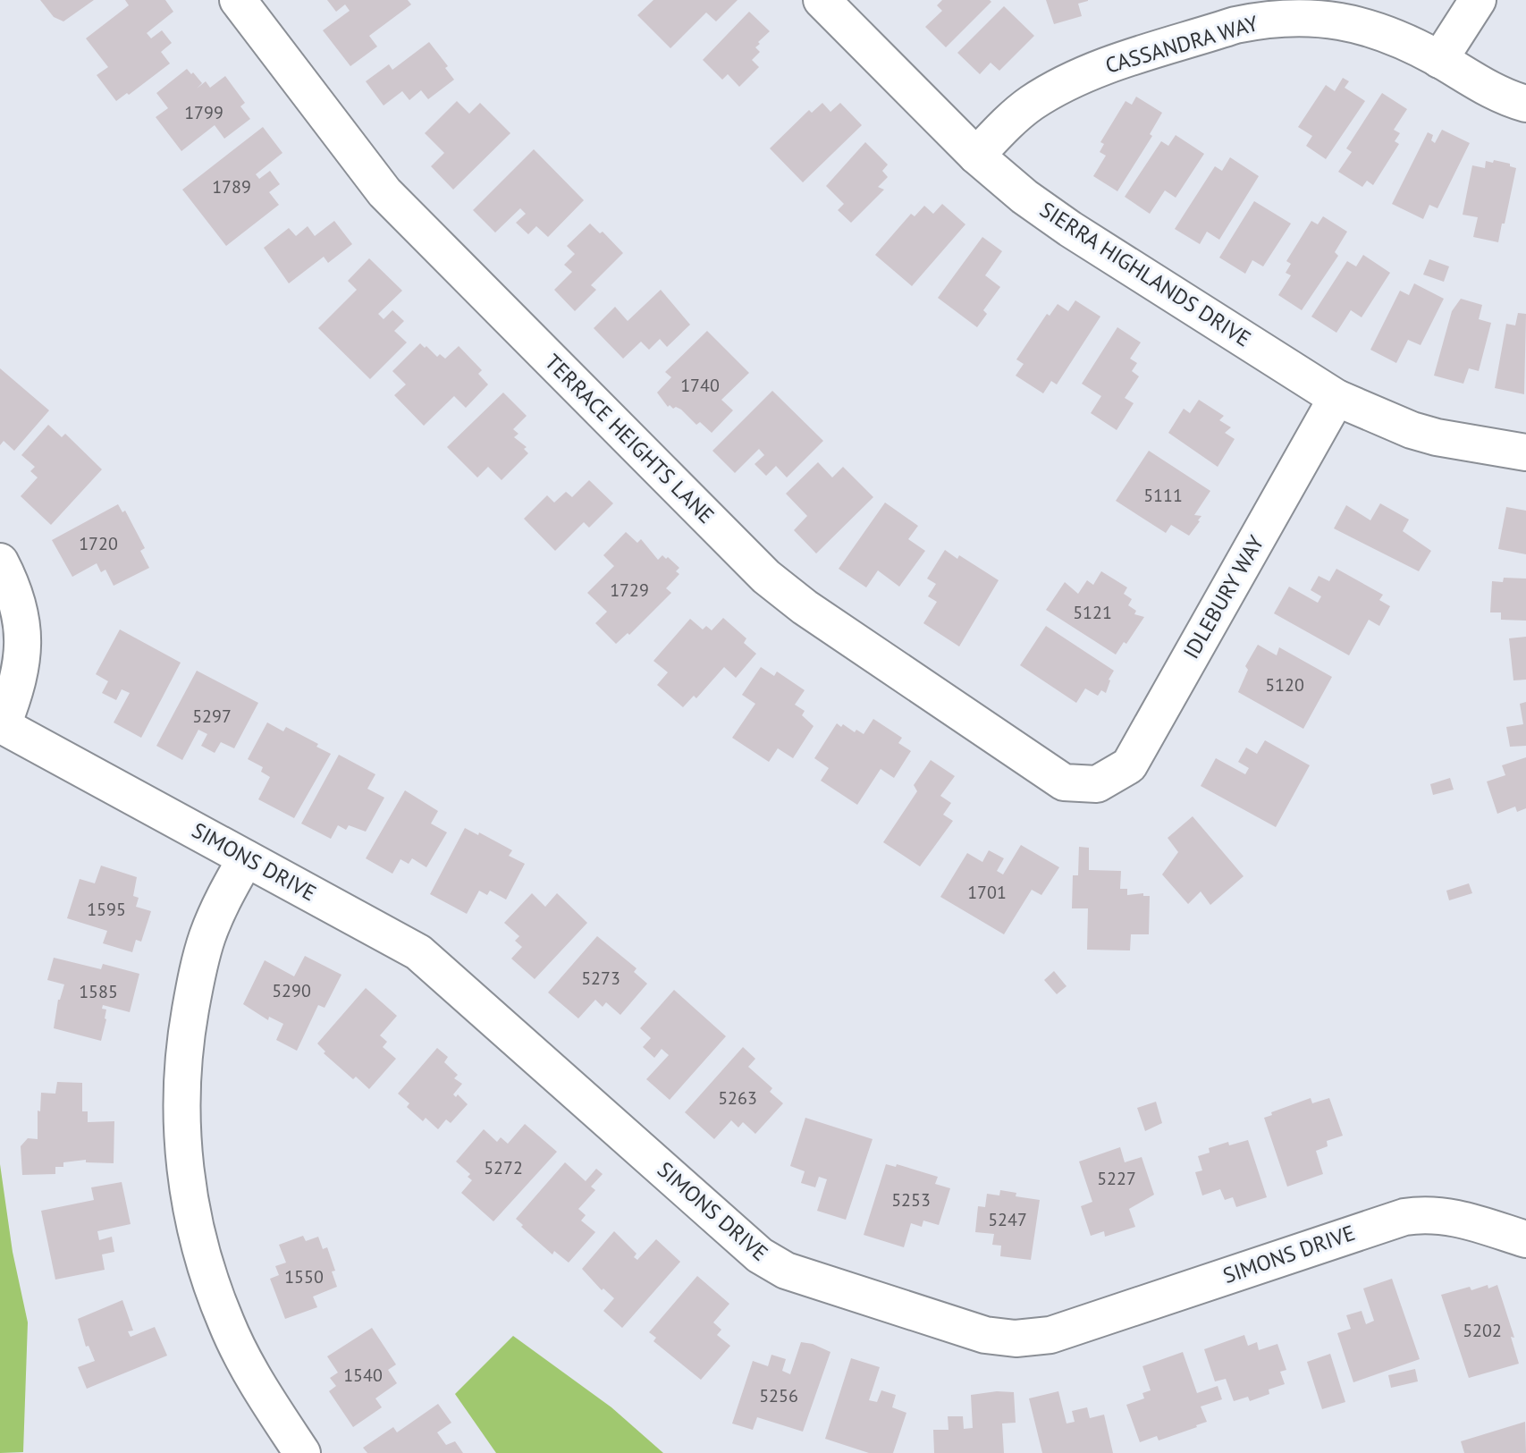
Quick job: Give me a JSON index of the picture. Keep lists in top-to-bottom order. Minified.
{"streets":{"street":["CASSANDRA WAY","SIERRA HIGHLANDS DRIVE","TERRACE HEIGHTS LANE","IDLEBURY WAY","SIMONS DRIVE"]},"crossings":[["CASSANDRA WAY","SIERRA HIGHLANDS DRIVE"],["SIERRA HIGHLANDS DRIVE","IDLEBURY WAY"],["TERRACE HEIGHTS LANE","IDLEBURY WAY"]],"house_numbers":["1799","1789","1740","5111","1720","1729","5121","5120","5297","1701","1595","5273","5290","1585","5263","5272","5227","5253","5247","1550","5202","1540","5256"]}
